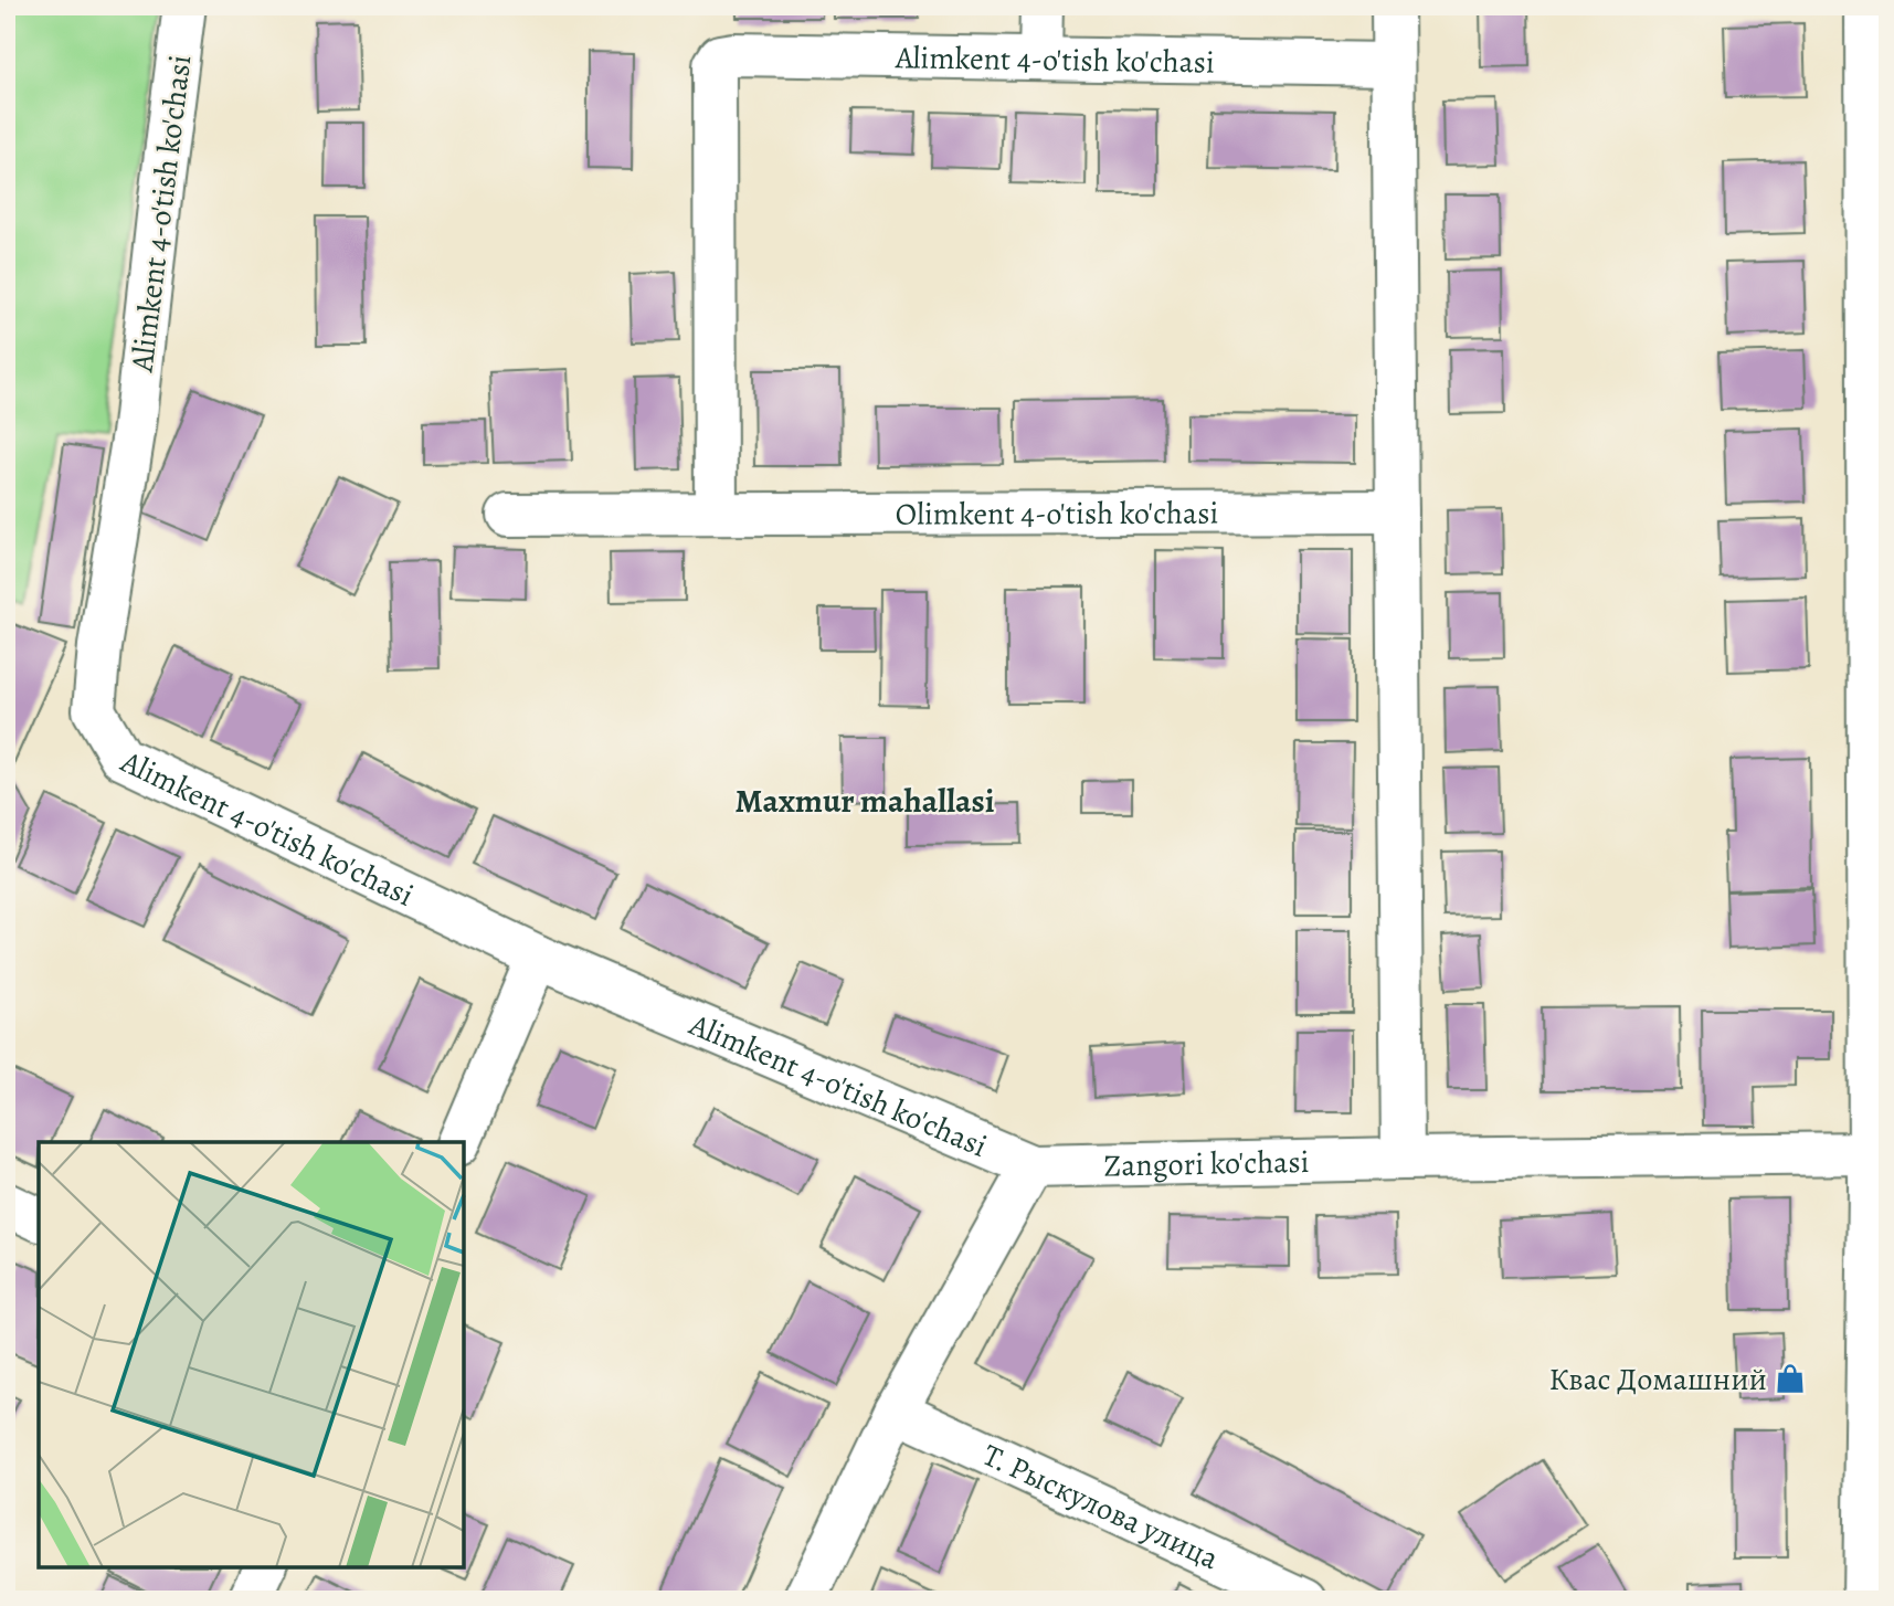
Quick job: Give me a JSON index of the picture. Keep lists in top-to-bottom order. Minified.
{"streets":{"street":["Alimkent 4-o'tish ko'chasi","Olimkent 4-o'tish ko'chasi","Zangori ko'chasi","Т. Рыскулова улица"]},"crossings":[["Alimkent 4-o'tish ko'chasi","Olimkent 4-o'tish ko'chasi"],["Alimkent 4-o'tish ko'chasi","Zangori ko'chasi"]],"districts":["Maxmur mahallasi"],"places":{"shop":["Квас Домашний"]}}
